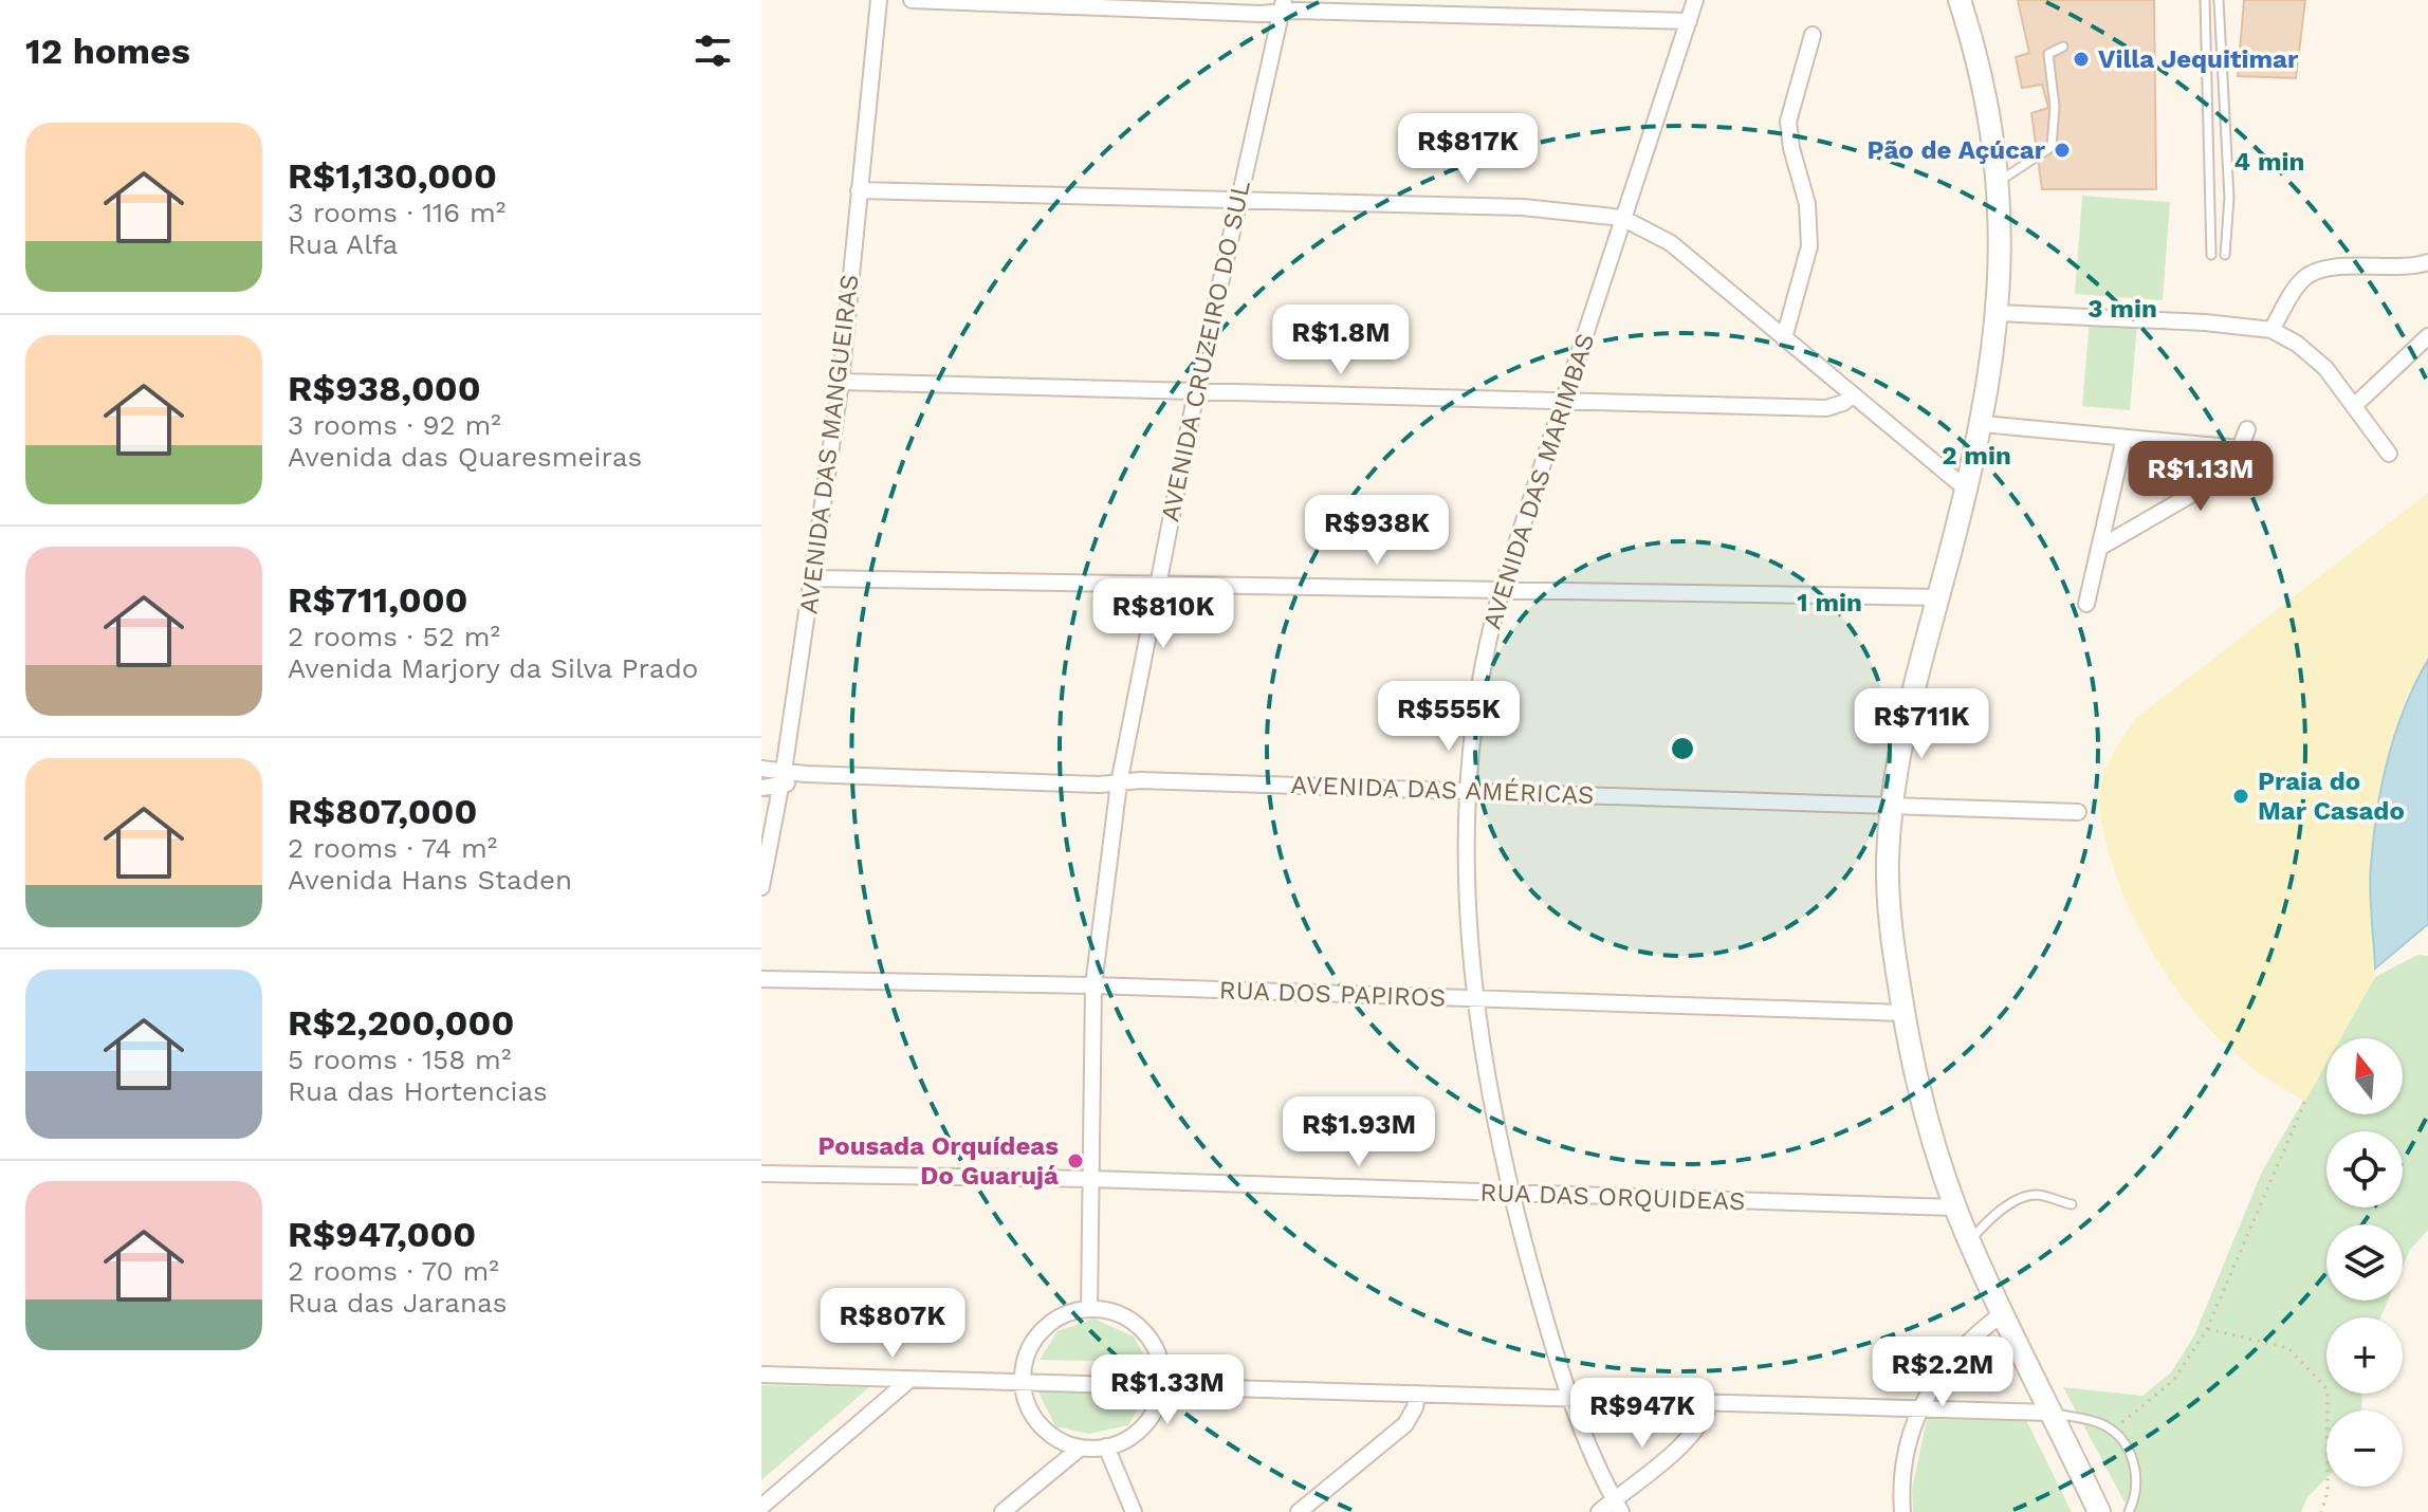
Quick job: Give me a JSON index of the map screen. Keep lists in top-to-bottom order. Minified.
{"streets":{"street":["AVENIDA CRUZEIRO DO SUL","AVENIDA DAS MANGUEIRAS","AVENIDA DAS MARIMBAS","AVENIDA DAS AMÉRICAS","RUA DOS PAPIROS","RUA DAS ORQUIDEAS"]},"crossings":[["AVENIDA CRUZEIRO DO SUL","AVENIDA DAS AMÉRICAS"],["AVENIDA CRUZEIRO DO SUL","RUA DOS PAPIROS"],["AVENIDA CRUZEIRO DO SUL","RUA DAS ORQUIDEAS"],["AVENIDA DAS MANGUEIRAS","AVENIDA DAS AMÉRICAS"],["AVENIDA DAS MARIMBAS","AVENIDA DAS AMÉRICAS"],["AVENIDA DAS MARIMBAS","RUA DOS PAPIROS"],["AVENIDA DAS MARIMBAS","RUA DAS ORQUIDEAS"]],"places":["Villa Jequitimar","Pão de Açúcar","Praia do Mar Casado","Pousada Orquídeas Do Guarujá"],"north":"top","page":{"heading":"12 homes","list":[{"name":"R$1,130,000","note":"3 rooms · 116 m² · Rua Alfa"},{"name":"R$938,000","note":"3 rooms · 92 m² · Avenida das Quaresmeiras"},{"name":"R$711,000","note":"2 rooms · 52 m² · Avenida Marjory da Silva Prado"},{"name":"R$807,000","note":"2 rooms · 74 m² · Avenida Hans Staden"},{"name":"R$2,200,000","note":"5 rooms · 158 m² · Rua das Hortencias"},{"name":"R$947,000","note":"2 rooms · 70 m² · Rua das Jaranas"}],"price":["R$817K","R$1.8M","R$1.13M","R$938K","R$810K","R$555K","R$711K","R$1.93M","R$807K","R$2.2M","R$1.33M","R$947K"],"map_buttons":["+","−"]},"rings":["4 min","3 min","2 min","1 min"]}
